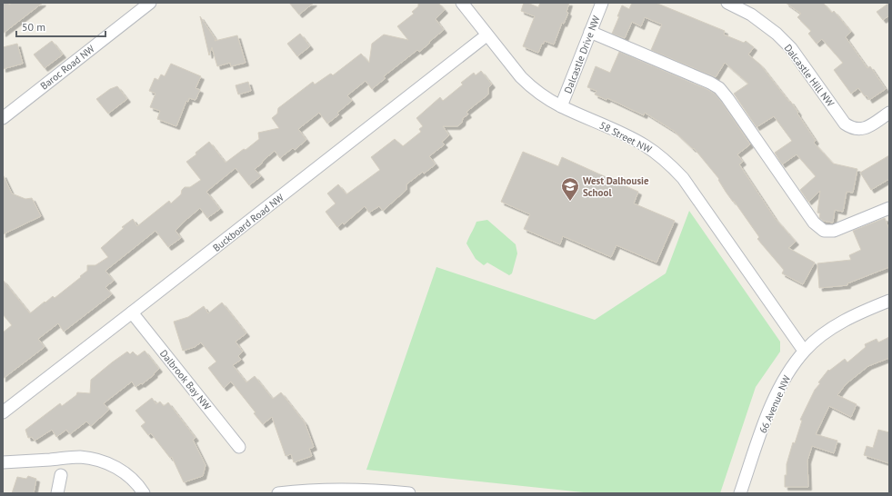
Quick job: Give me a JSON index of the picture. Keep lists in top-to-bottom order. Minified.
{"streets":{"street":["Dalcastle Drive NW","Baroc Road NW","Dalcastle Hill NW","58 Street NW","Buckboard Road NW","Dalbrook Bay NW","66 Avenue NW"]},"crossings":[["Dalcastle Drive NW","58 Street NW"],["58 Street NW","Buckboard Road NW"],["58 Street NW","66 Avenue NW"],["Buckboard Road NW","Dalbrook Bay NW"]],"places":{"school or university":["West Dalhousie School"]},"scale_bar":"50 m"}
